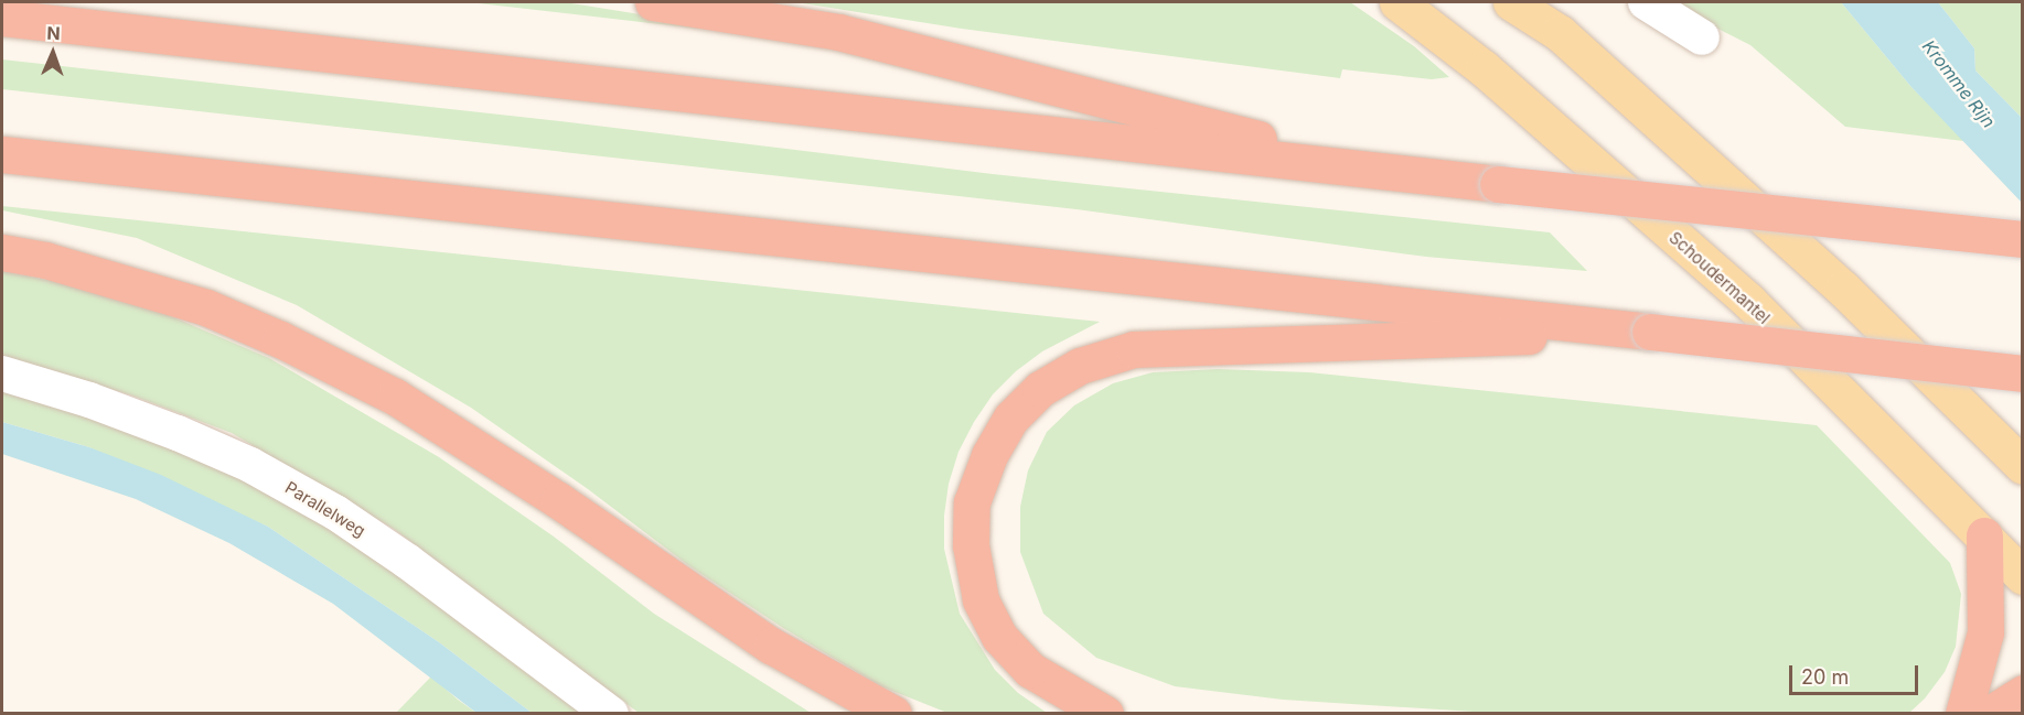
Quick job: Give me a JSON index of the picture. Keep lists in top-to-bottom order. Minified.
{"streets":{"main road":["Schoudermantel"],"street":["Parallelweg"]},"water":["Kromme Rijn"],"scale_bar":"20 m","north":"top"}
